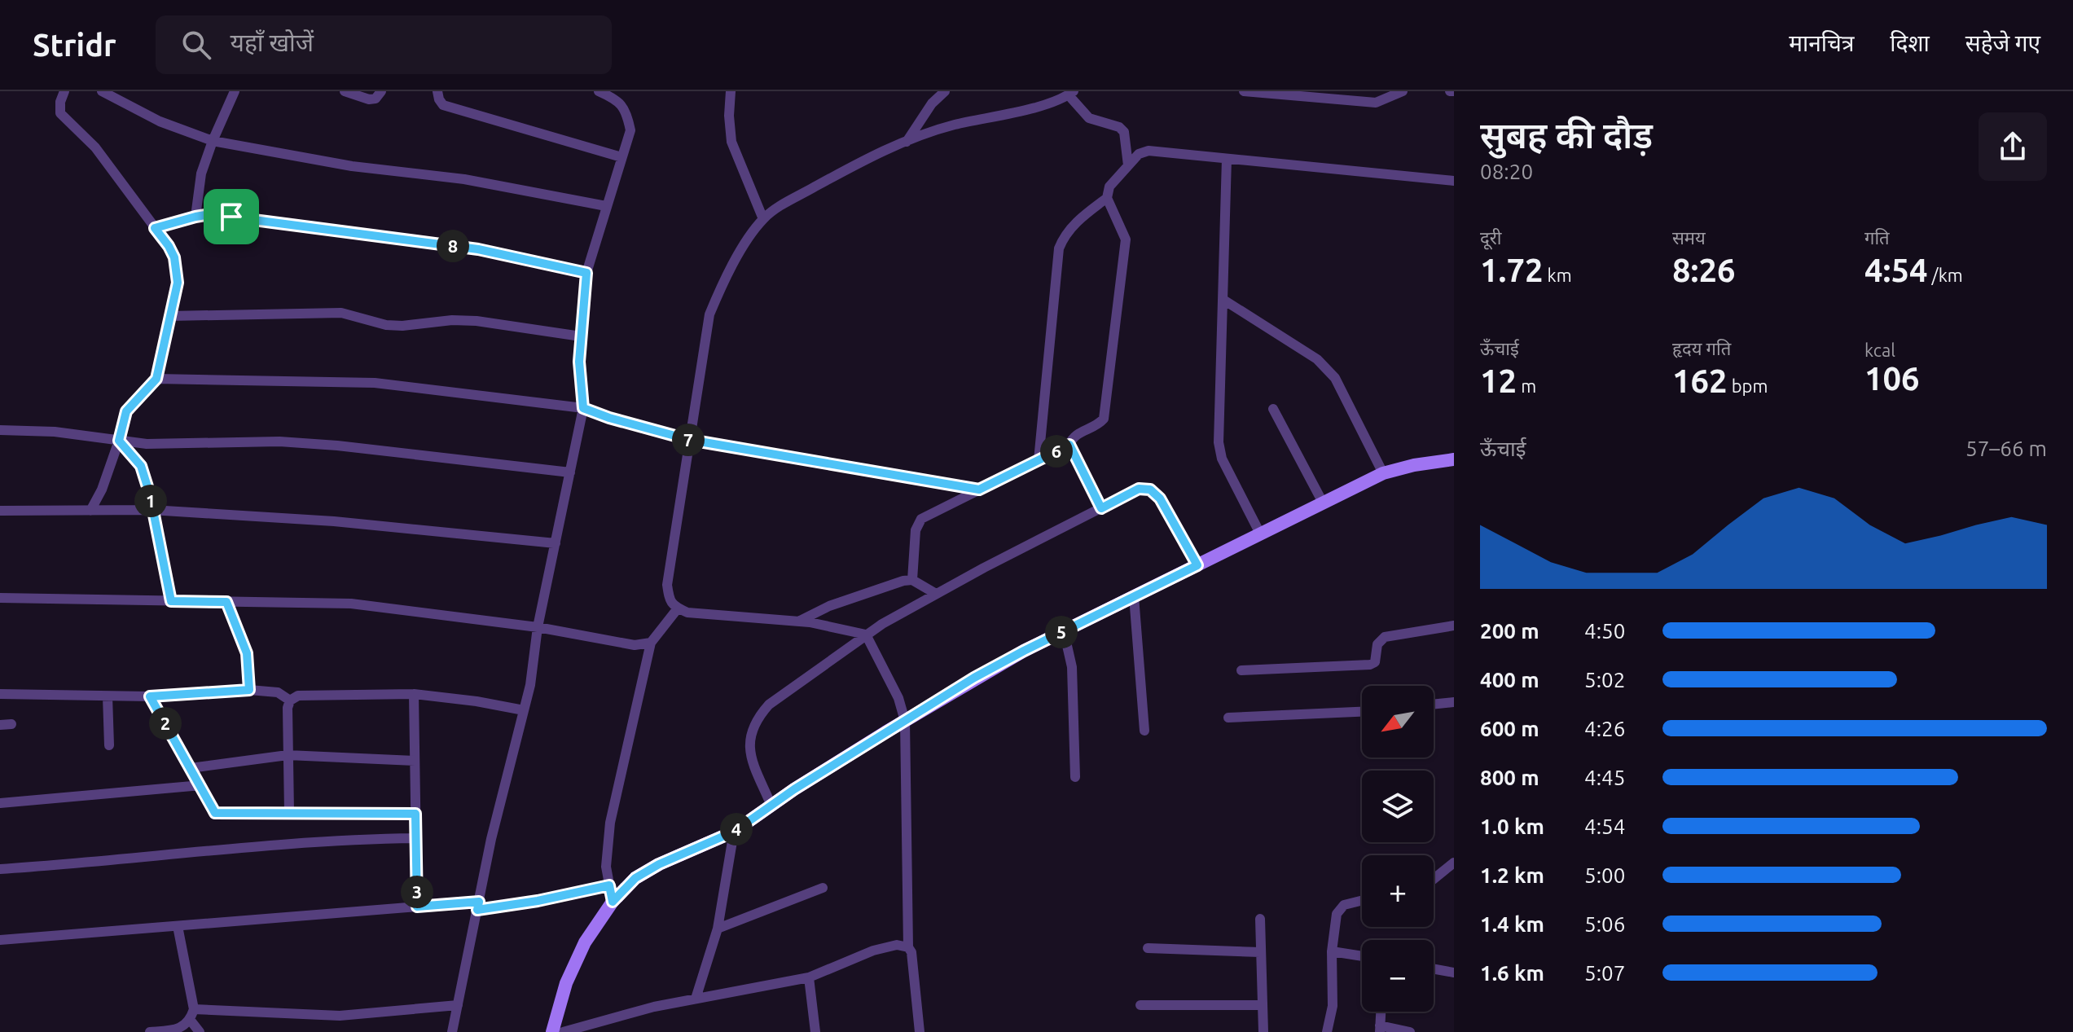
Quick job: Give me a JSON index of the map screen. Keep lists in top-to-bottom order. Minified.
{"north":"bottom left","page":{"header":"Stridr","search":"यहाँ खोजें","nav":["मानचित्र","दिशा","सहेजे गए"],"heading":["सुबह की दौड़","08:20"],"stats":[["दूरी","1.72 km"],["समय","8:26"],["गति","4:54 /km"],["ऊँचाई","12 m"],["हृदय गति","162 bpm"],["kcal","106"]],"pins":["8","7","6","1","5","2","4","3"],"chart":["ऊँचाई","57–66 m"],"list":[{"name":"200 m","note":"4:50"},{"name":"400 m","note":"5:02"},{"name":"600 m","note":"4:26"},{"name":"800 m","note":"4:45"},{"name":"1.0 km","note":"4:54"},{"name":"1.2 km","note":"5:00"},{"name":"1.4 km","note":"5:06"},{"name":"1.6 km","note":"5:07"}],"map_buttons":["+","−"]}}
